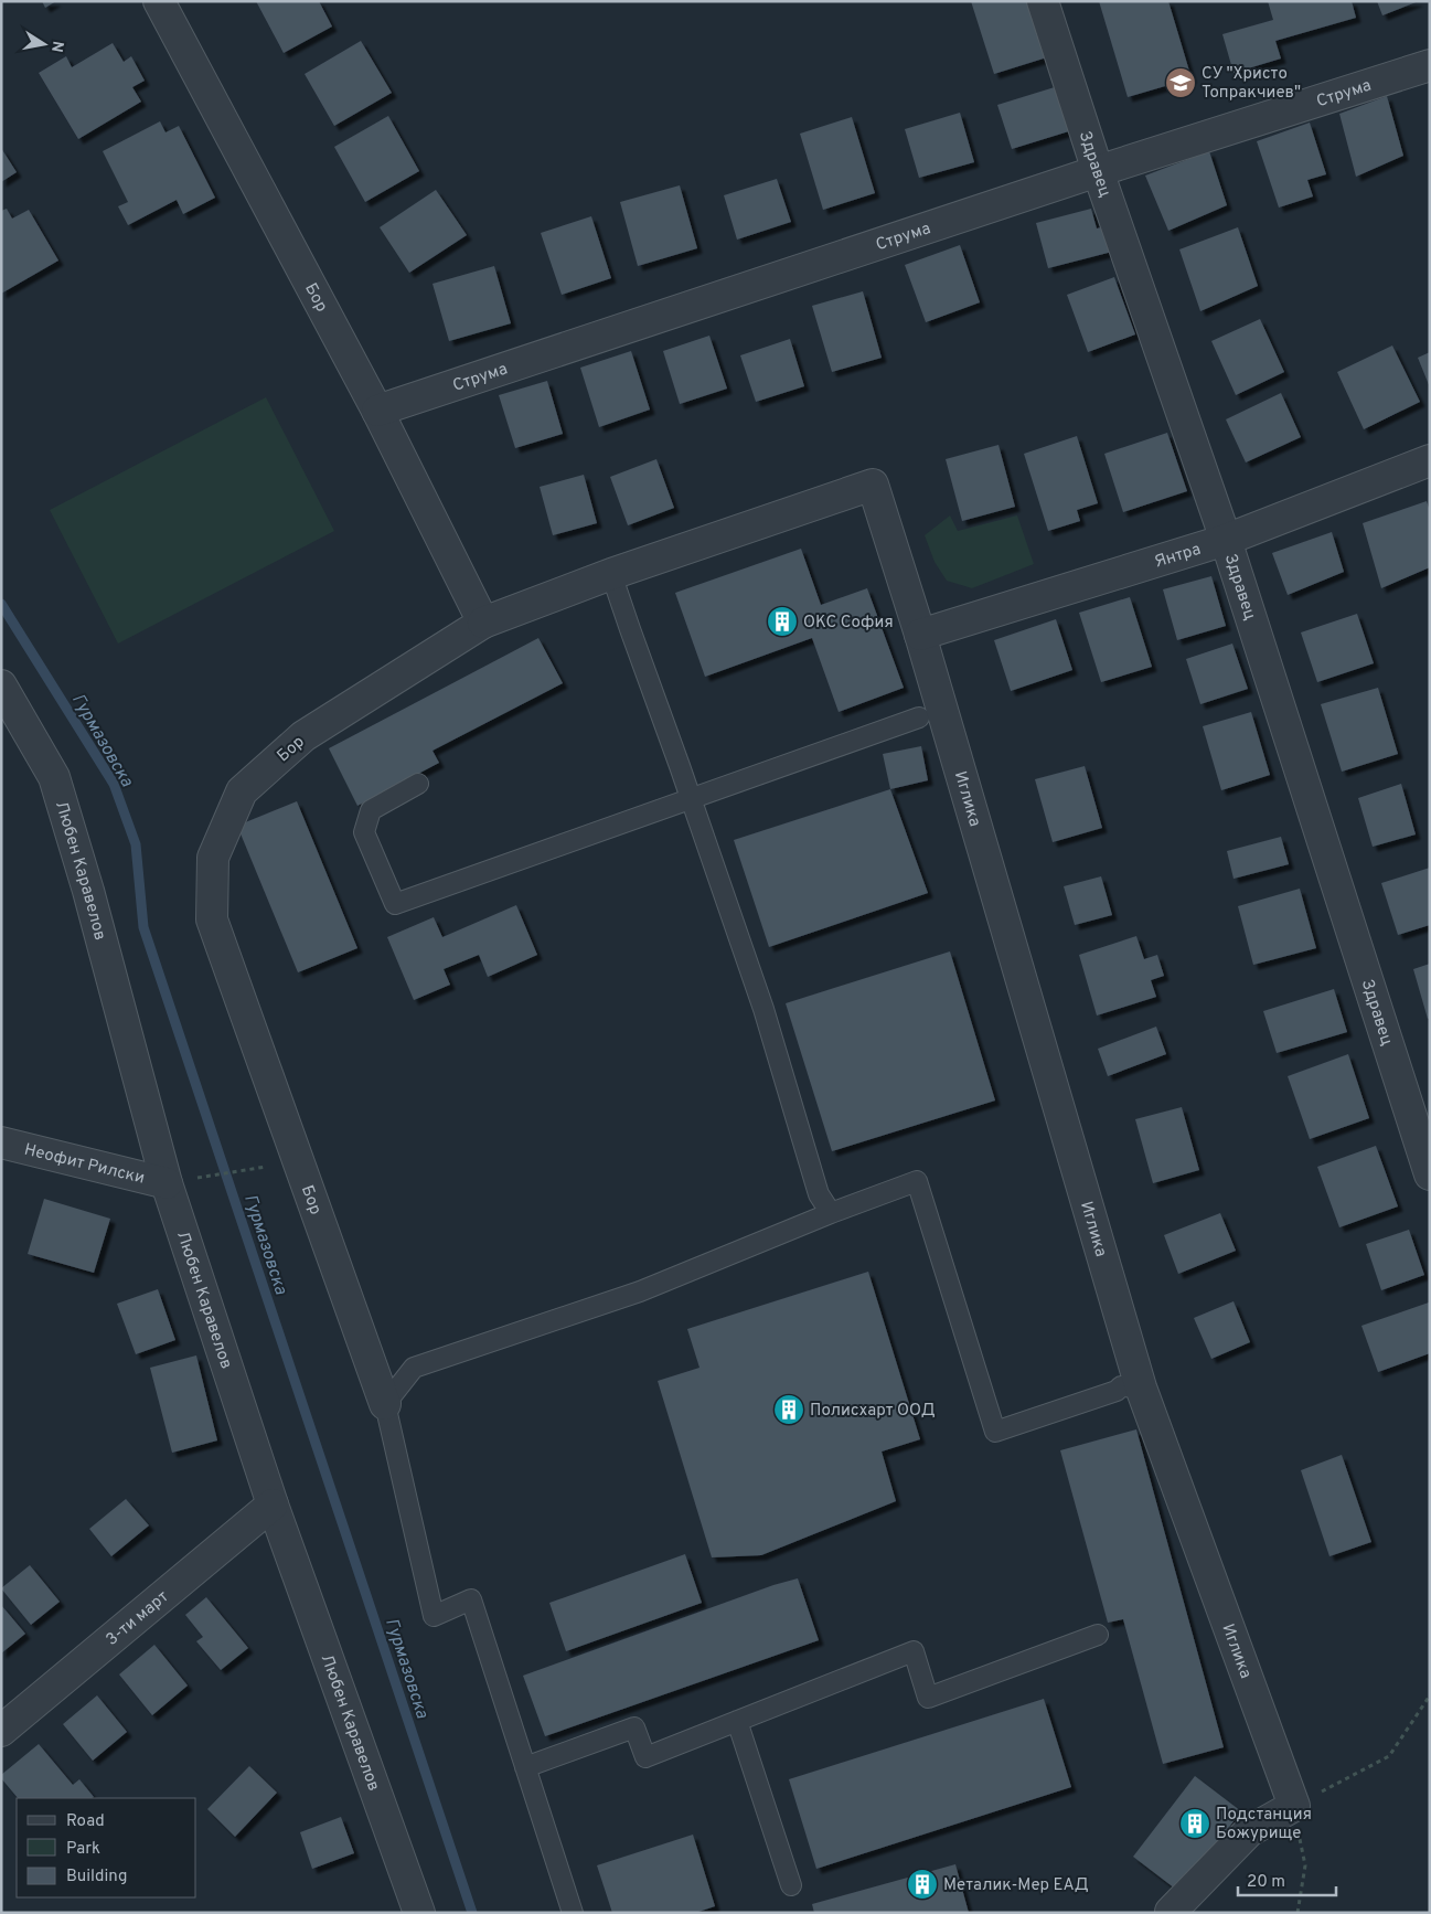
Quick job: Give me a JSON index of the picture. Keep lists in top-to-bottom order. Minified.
{"streets":{"street":["Струма","Здравец","Бор","Янтра","Иглика","Любен Каравелов","Неофит Рилски","3-ти март"]},"crossings":[["Струма","Здравец"],["Струма","Бор"],["Здравец","Янтра"],["Янтра","Иглика"],["Любен Каравелов","Неофит Рилски"],["Любен Каравелов","3-ти март"]],"water":["Гурмазовска"],"places":{"school or university":["СУ \"Христо Топракчиев\""],"building":["ОКС София","Полисхарт ООД","Подстанция Божурище","Металик-Мер ЕАД"]},"legend":["Road","Park","Building"],"scale_bar":"20 m","north":"right"}
